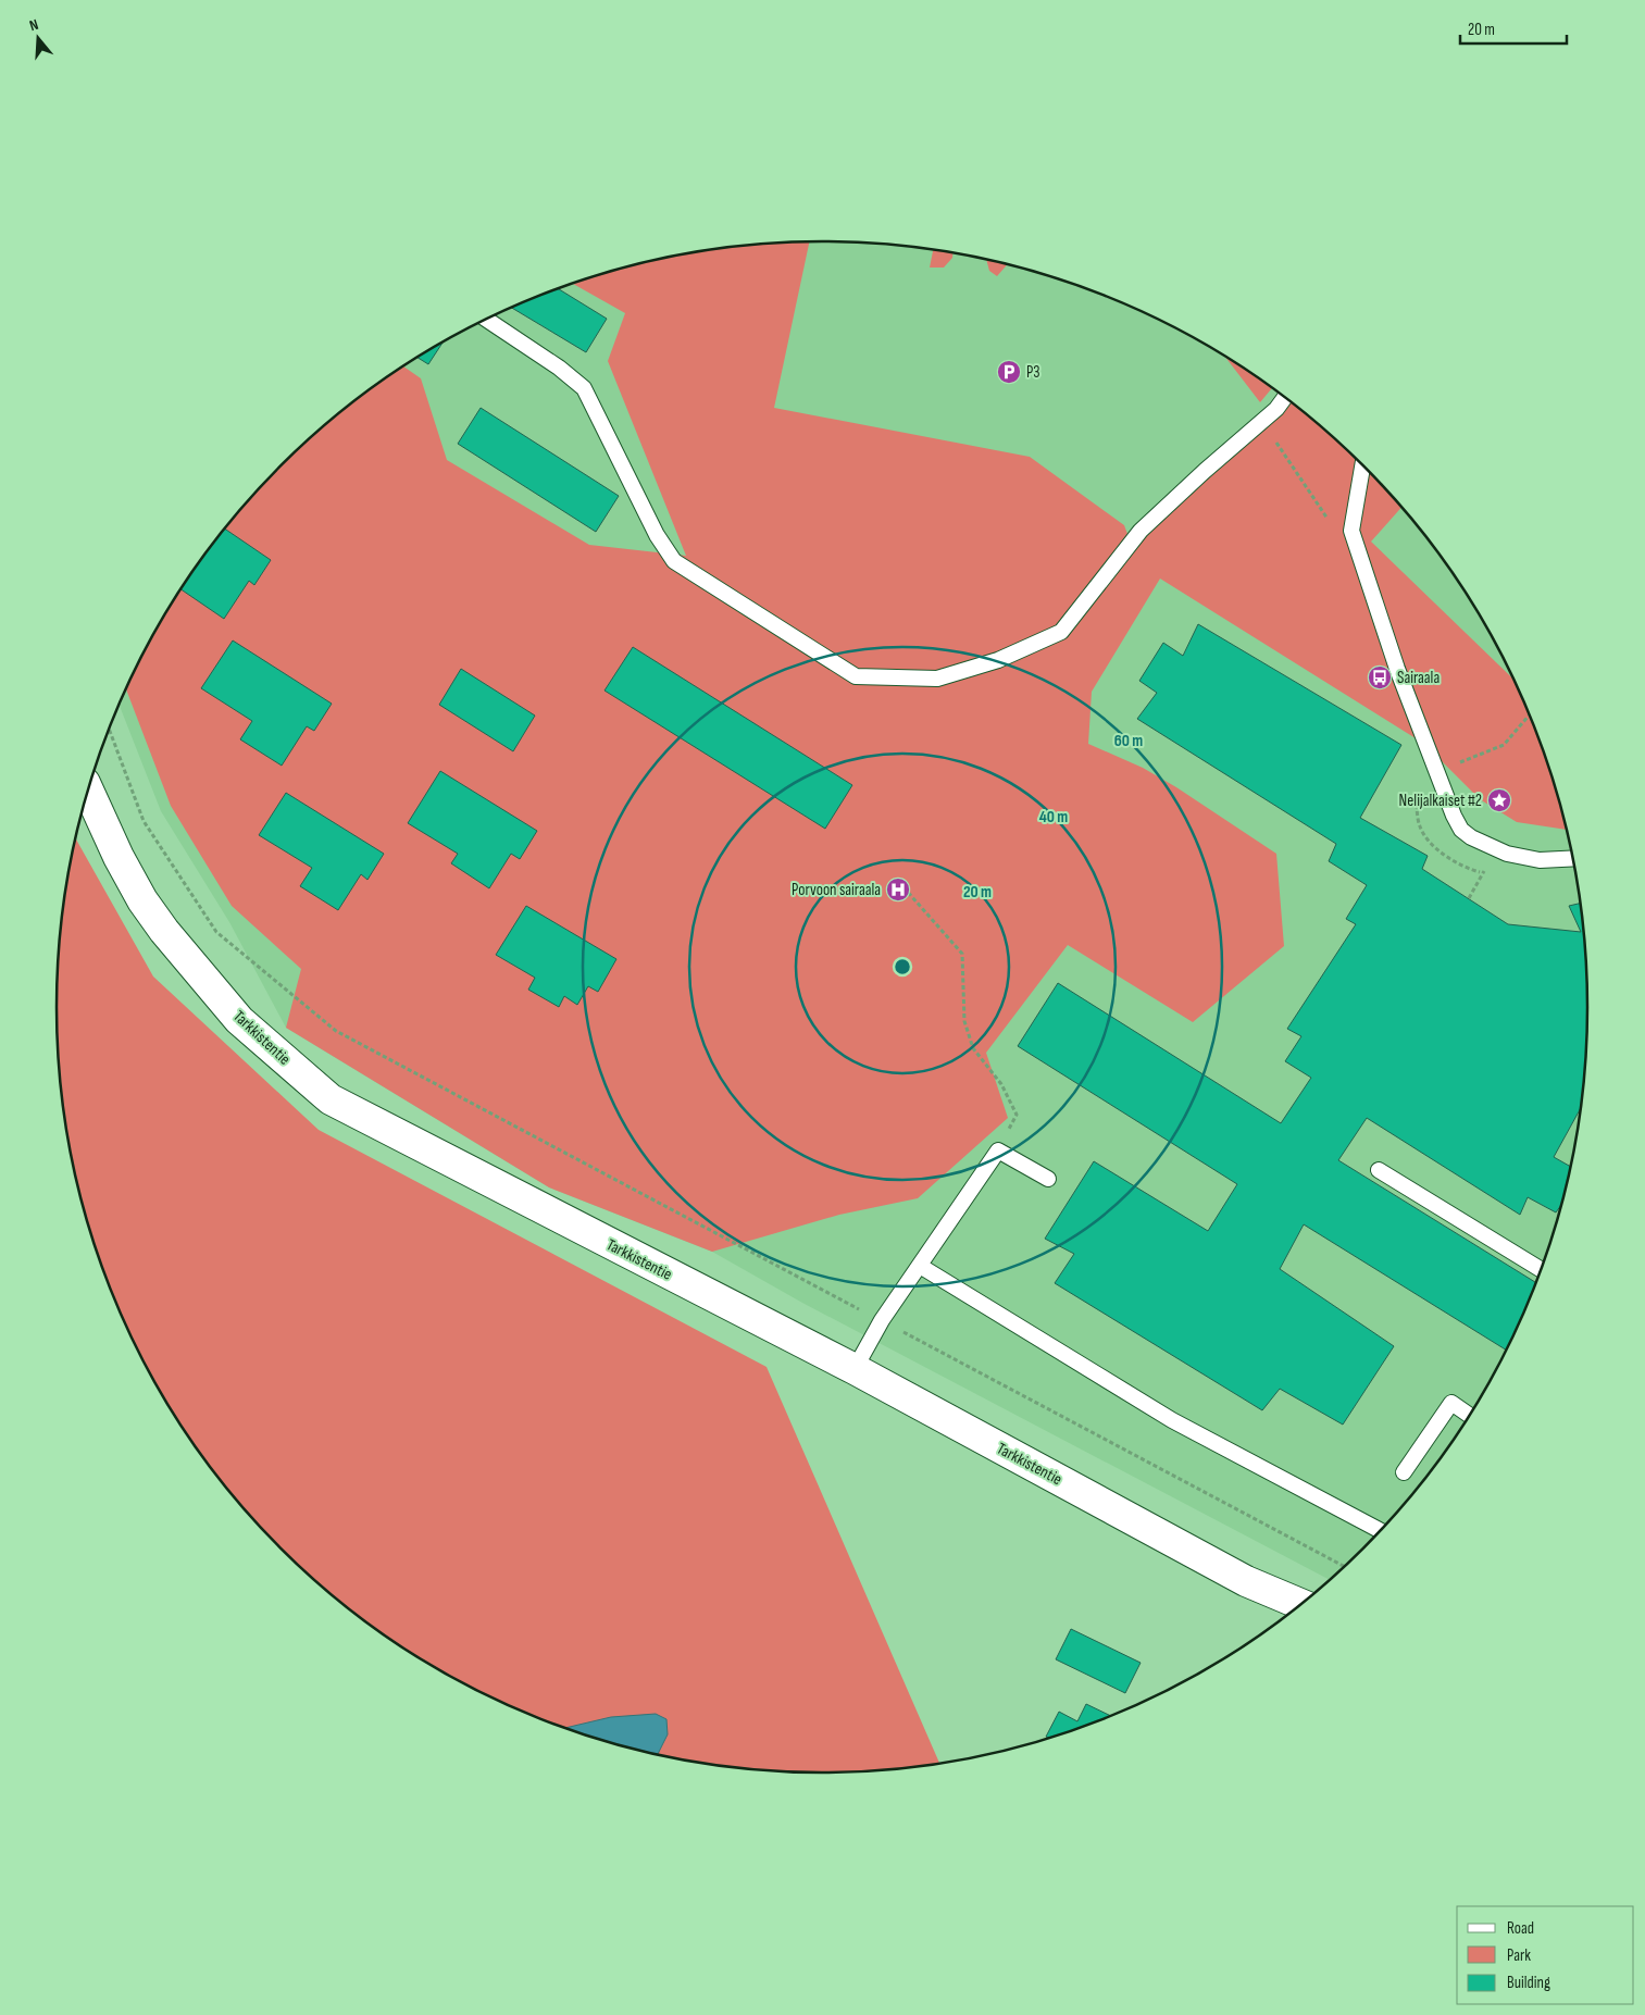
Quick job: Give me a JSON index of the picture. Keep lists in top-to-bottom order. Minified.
{"streets":{"street":["Tarkkistentie"]},"places":{"parking":["P3"],"bus stop":["Sairaala"],"place":["Nelijalkaiset #2"],"hospital":["Porvoon sairaala"]},"legend":["Road","Park","Building"],"scale_bar":"20 m","north":"top","rings":["60 m","40 m","20 m"]}
